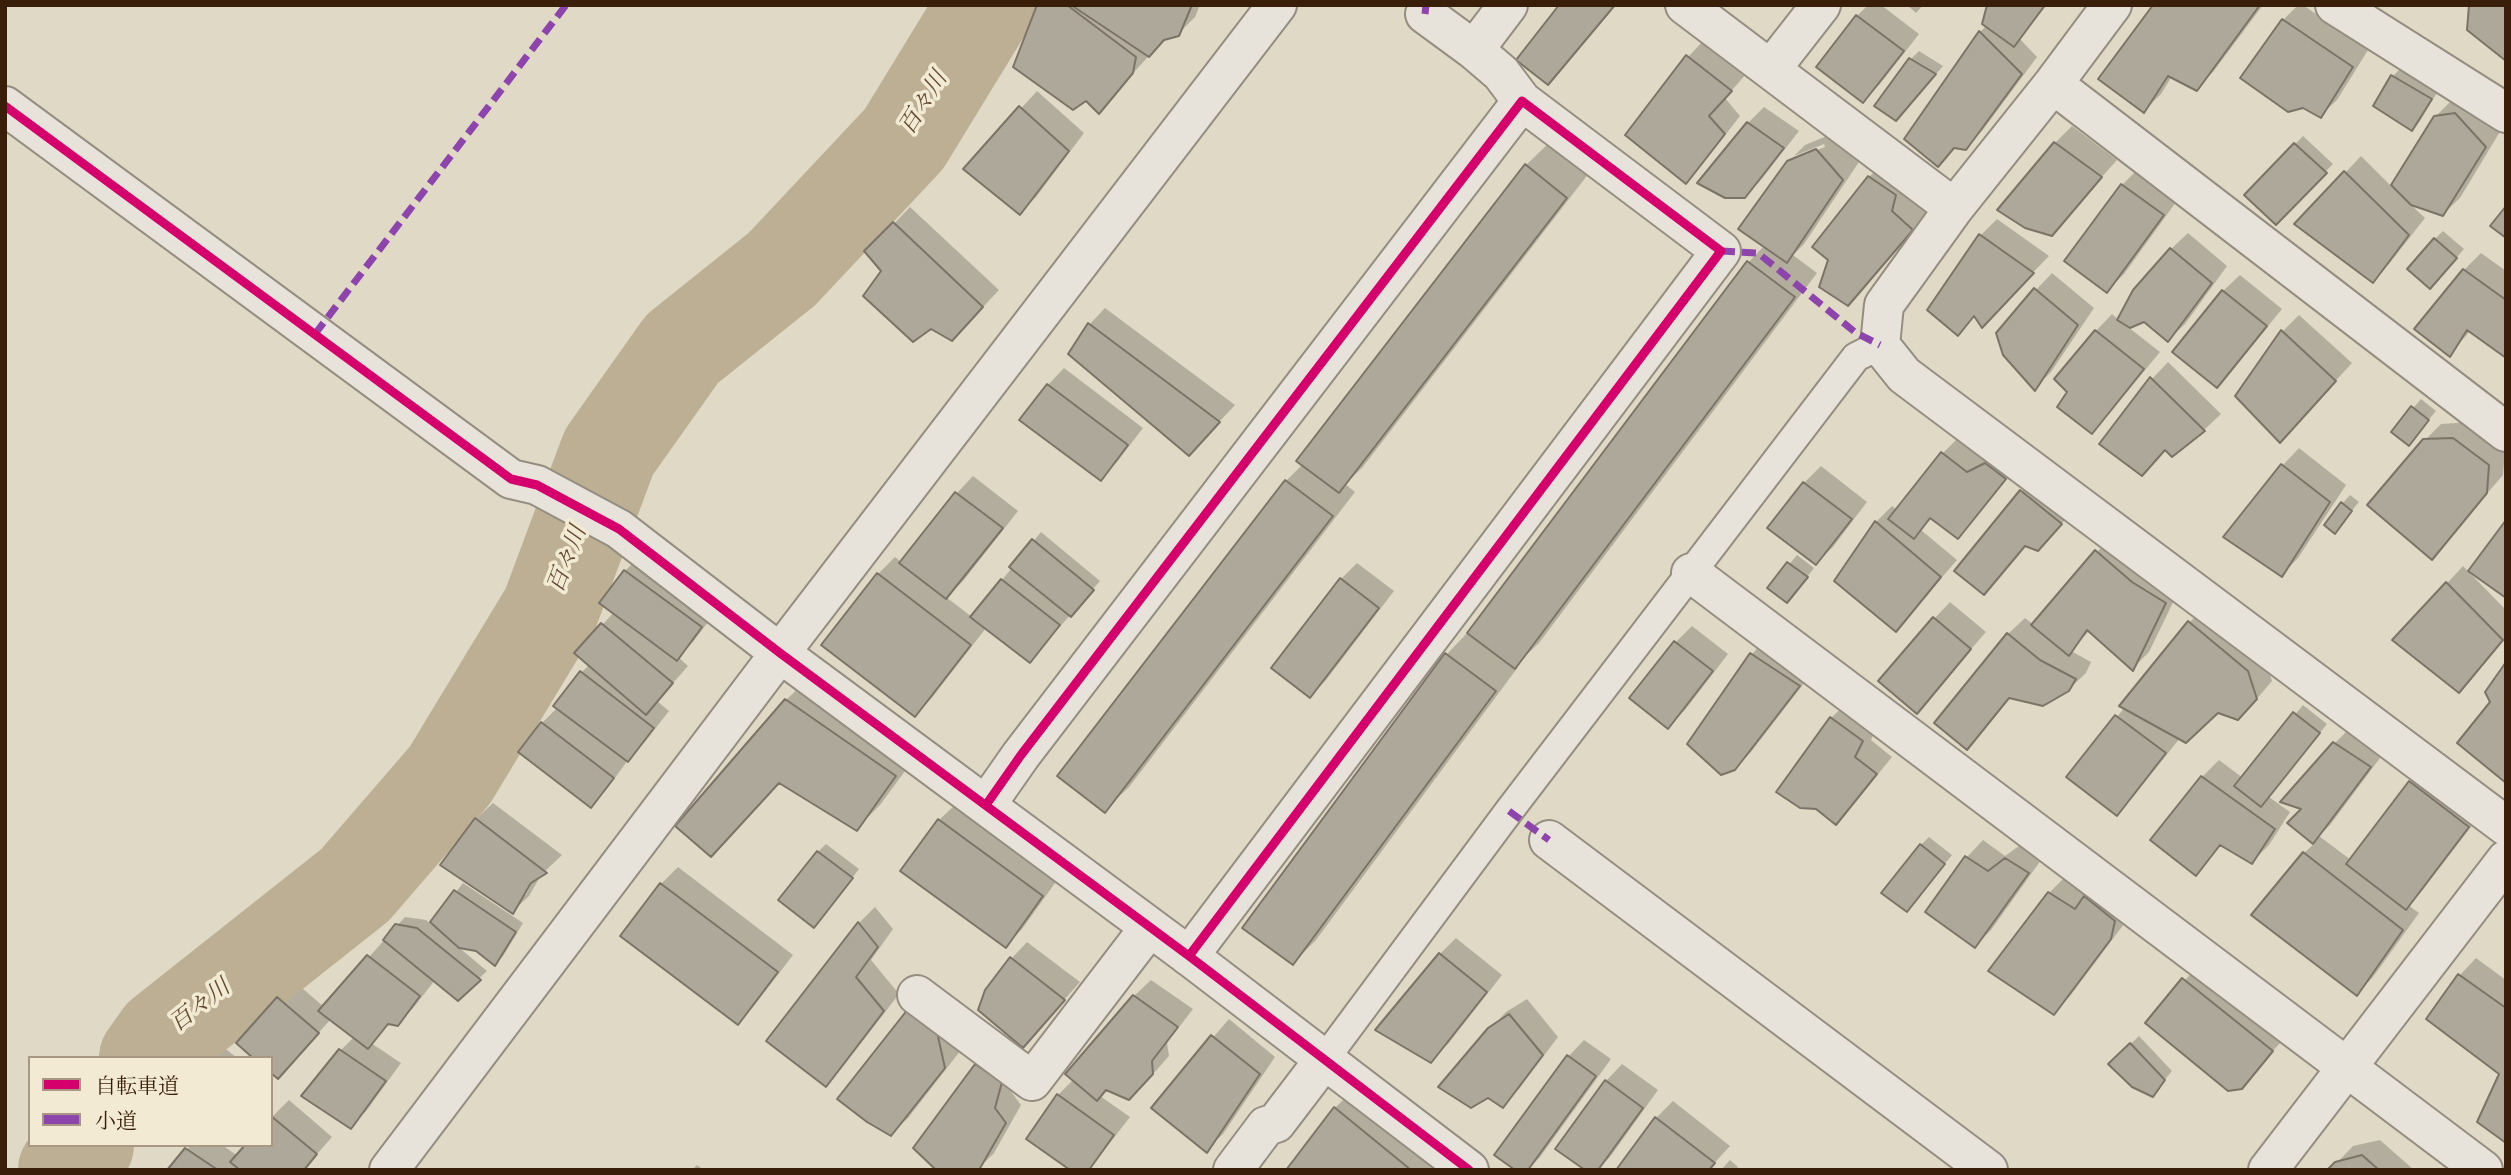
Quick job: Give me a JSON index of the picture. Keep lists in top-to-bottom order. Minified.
{"water":["百々川"],"legend":["自転車道","小道"]}
